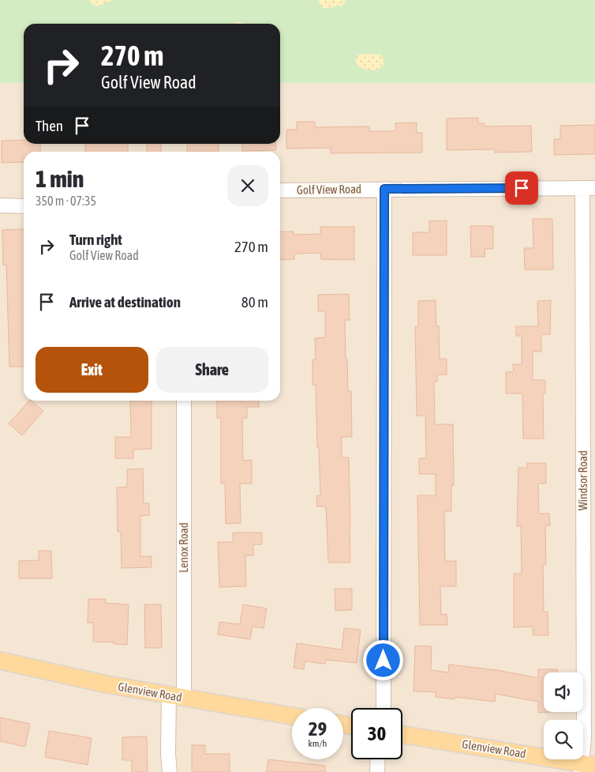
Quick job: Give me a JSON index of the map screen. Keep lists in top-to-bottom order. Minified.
{"streets":{"main road":["Glenview Road"],"street":["Golf View Road","Windsor Road","Lenox Road"]},"crossings":[["Golf View Road","Windsor Road"],["Windsor Road","Glenview Road"],["Lenox Road","Glenview Road"]],"page":{"turn":["270 m","Golf View Road"],"then":"Then","heading":["1 min","350 m · 07:35"],"list":[{"name":"Turn right","note":"Golf View Road","value":"270 m"},{"name":"Arrive at destination","value":"80 m"}],"buttons":["Exit","Share"],"speed":"29 km/h","limit":"30"}}
